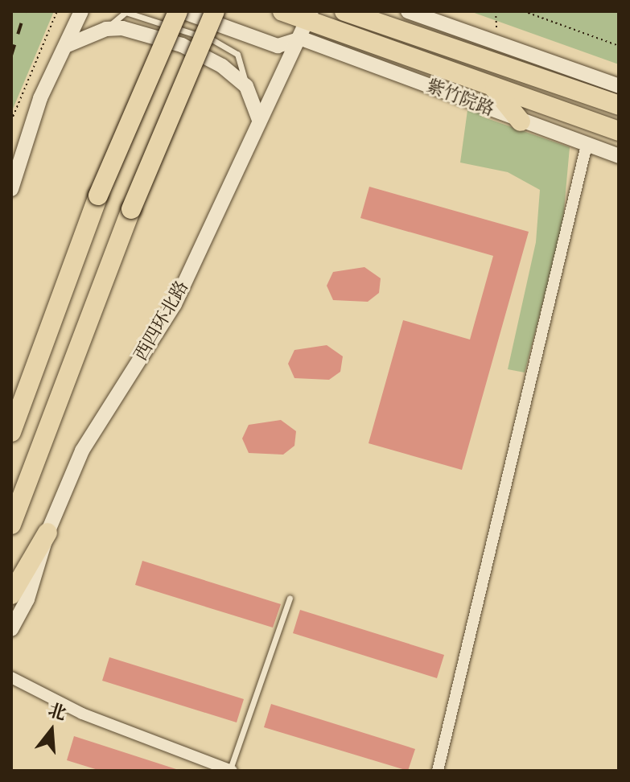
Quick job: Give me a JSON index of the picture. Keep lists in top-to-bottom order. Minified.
{"streets":{"main road":["紫竹院路"],"street":["西四环北路"]},"crossings":[["紫竹院路","西四环北路"]],"north":"top"}
